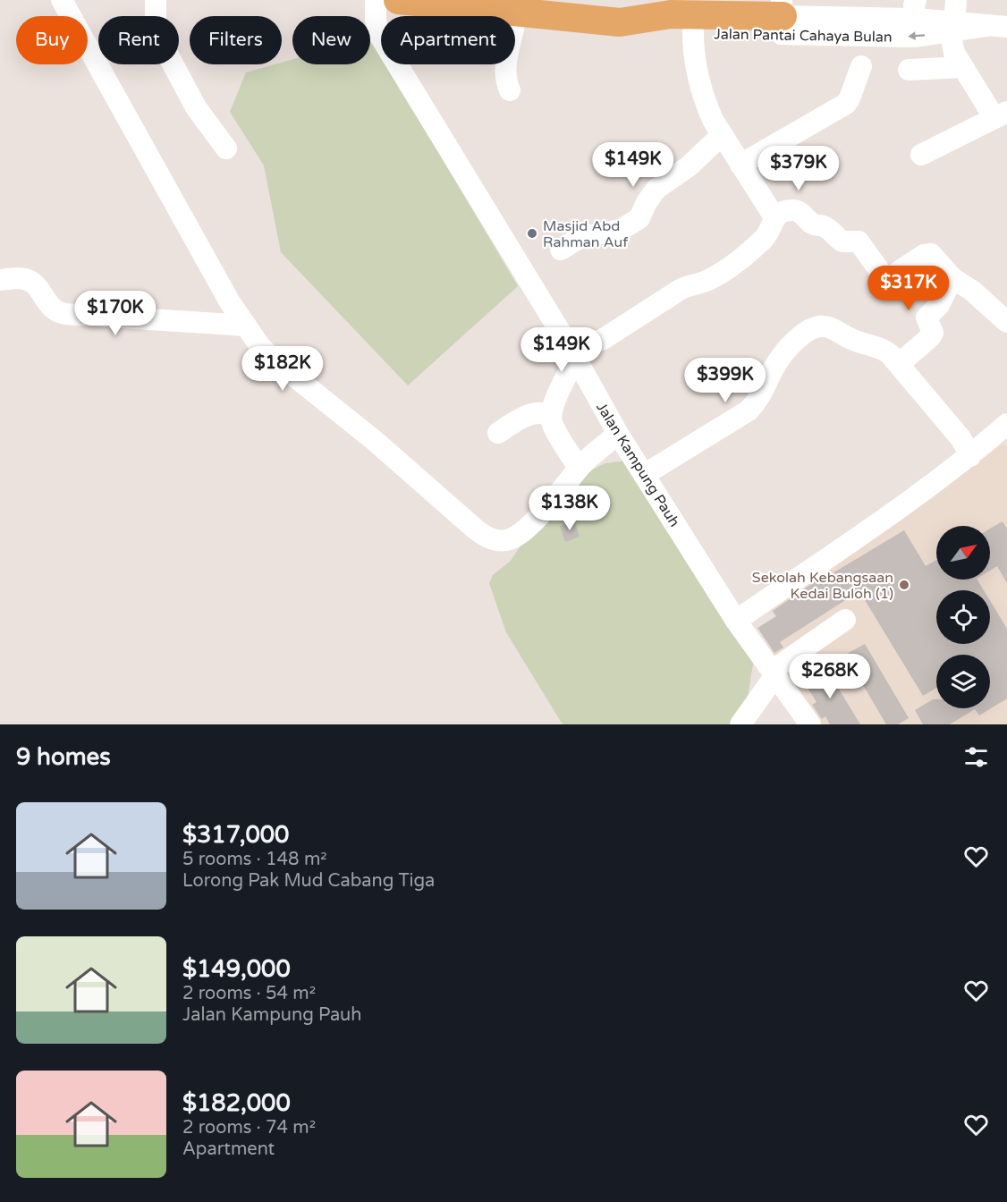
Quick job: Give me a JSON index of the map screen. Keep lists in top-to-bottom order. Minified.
{"streets":{"main road":["Jalan Pantai Cahaya Bulan"],"street":["Jalan Kampung Pauh"]},"places":["Masjid Abd Rahman Auf","Sekolah Kebangsaan Kedai Buloh (1)"],"north":"top right","page":{"chip":["Buy","Rent","Filters","New","Apartment"],"price":["$149K","$379K","$317K","$170K","$149K","$182K","$399K","$138K","$268K"],"heading":"9 homes","list":[{"name":"$317,000","note":"5 rooms · 148 m² · Lorong Pak Mud Cabang Tiga"},{"name":"$149,000","note":"2 rooms · 54 m² · Jalan Kampung Pauh"},{"name":"$182,000","note":"2 rooms · 74 m² · Apartment"}]}}
